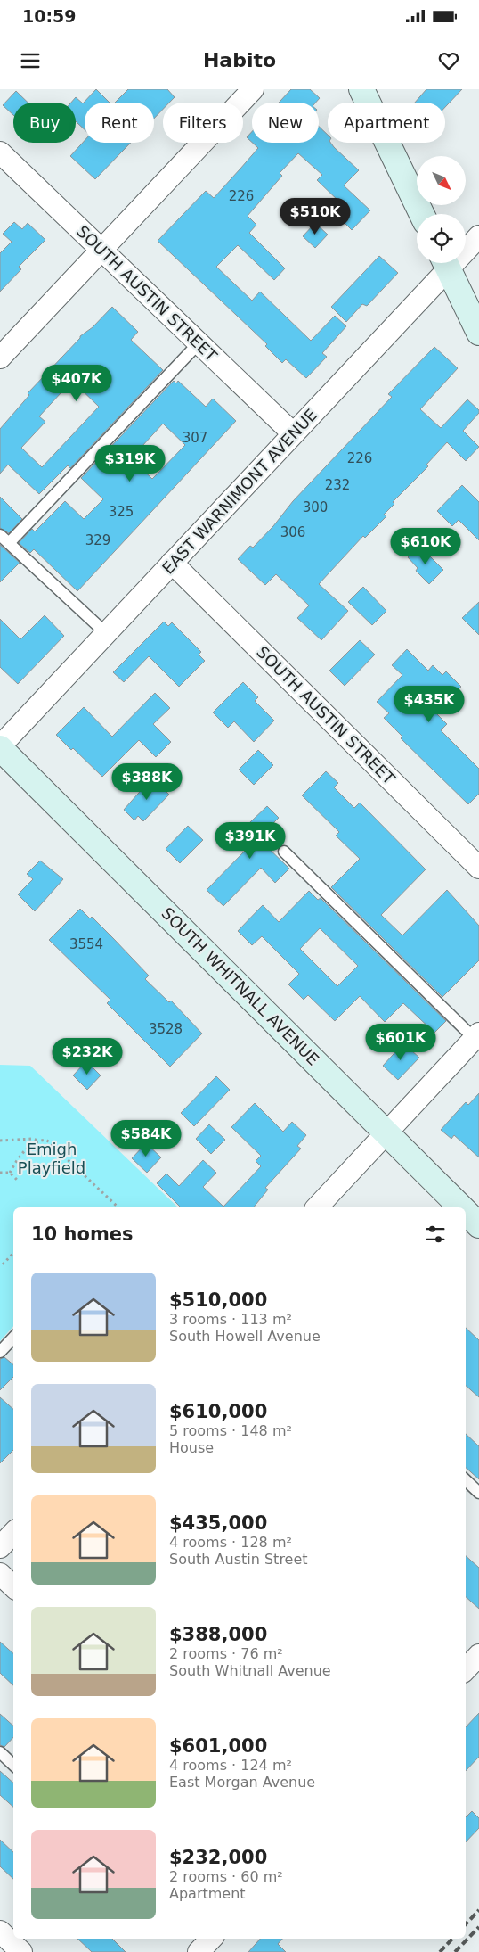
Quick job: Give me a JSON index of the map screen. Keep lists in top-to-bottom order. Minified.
{"streets":{"street":["SOUTH AUSTIN STREET","EAST WARNIMONT AVENUE","SOUTH WHITNALL AVENUE"]},"crossings":[["SOUTH AUSTIN STREET","EAST WARNIMONT AVENUE"],["EAST WARNIMONT AVENUE","SOUTH WHITNALL AVENUE"]],"parks":["Emigh Playfield"],"house_numbers":["226","307","226","232","300","325","306","329","3554","3528"],"north":"bottom right","page":{"status":"10:59","header":"Habito","chip":["Buy","Rent","Filters","New","Apartment"],"price":["$510K","$407K","$319K","$610K","$435K","$388K","$391K","$601K","$232K","$584K"],"heading":"10 homes","list":[{"name":"$510,000","note":"3 rooms · 113 m² · South Howell Avenue"},{"name":"$610,000","note":"5 rooms · 148 m² · House"},{"name":"$435,000","note":"4 rooms · 128 m² · South Austin Street"},{"name":"$388,000","note":"2 rooms · 76 m² · South Whitnall Avenue"},{"name":"$601,000","note":"4 rooms · 124 m² · East Morgan Avenue"},{"name":"$232,000","note":"2 rooms · 60 m² · Apartment"}]}}
